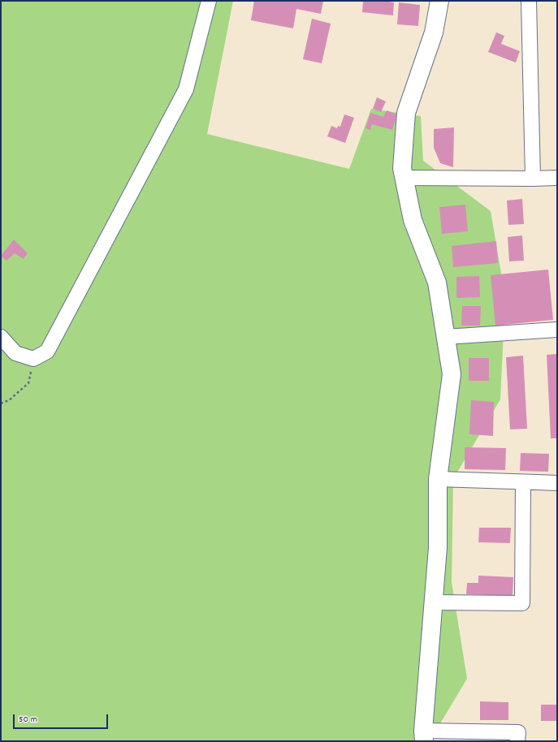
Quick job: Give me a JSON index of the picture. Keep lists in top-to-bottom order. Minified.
{"scale_bar":"50 m"}
